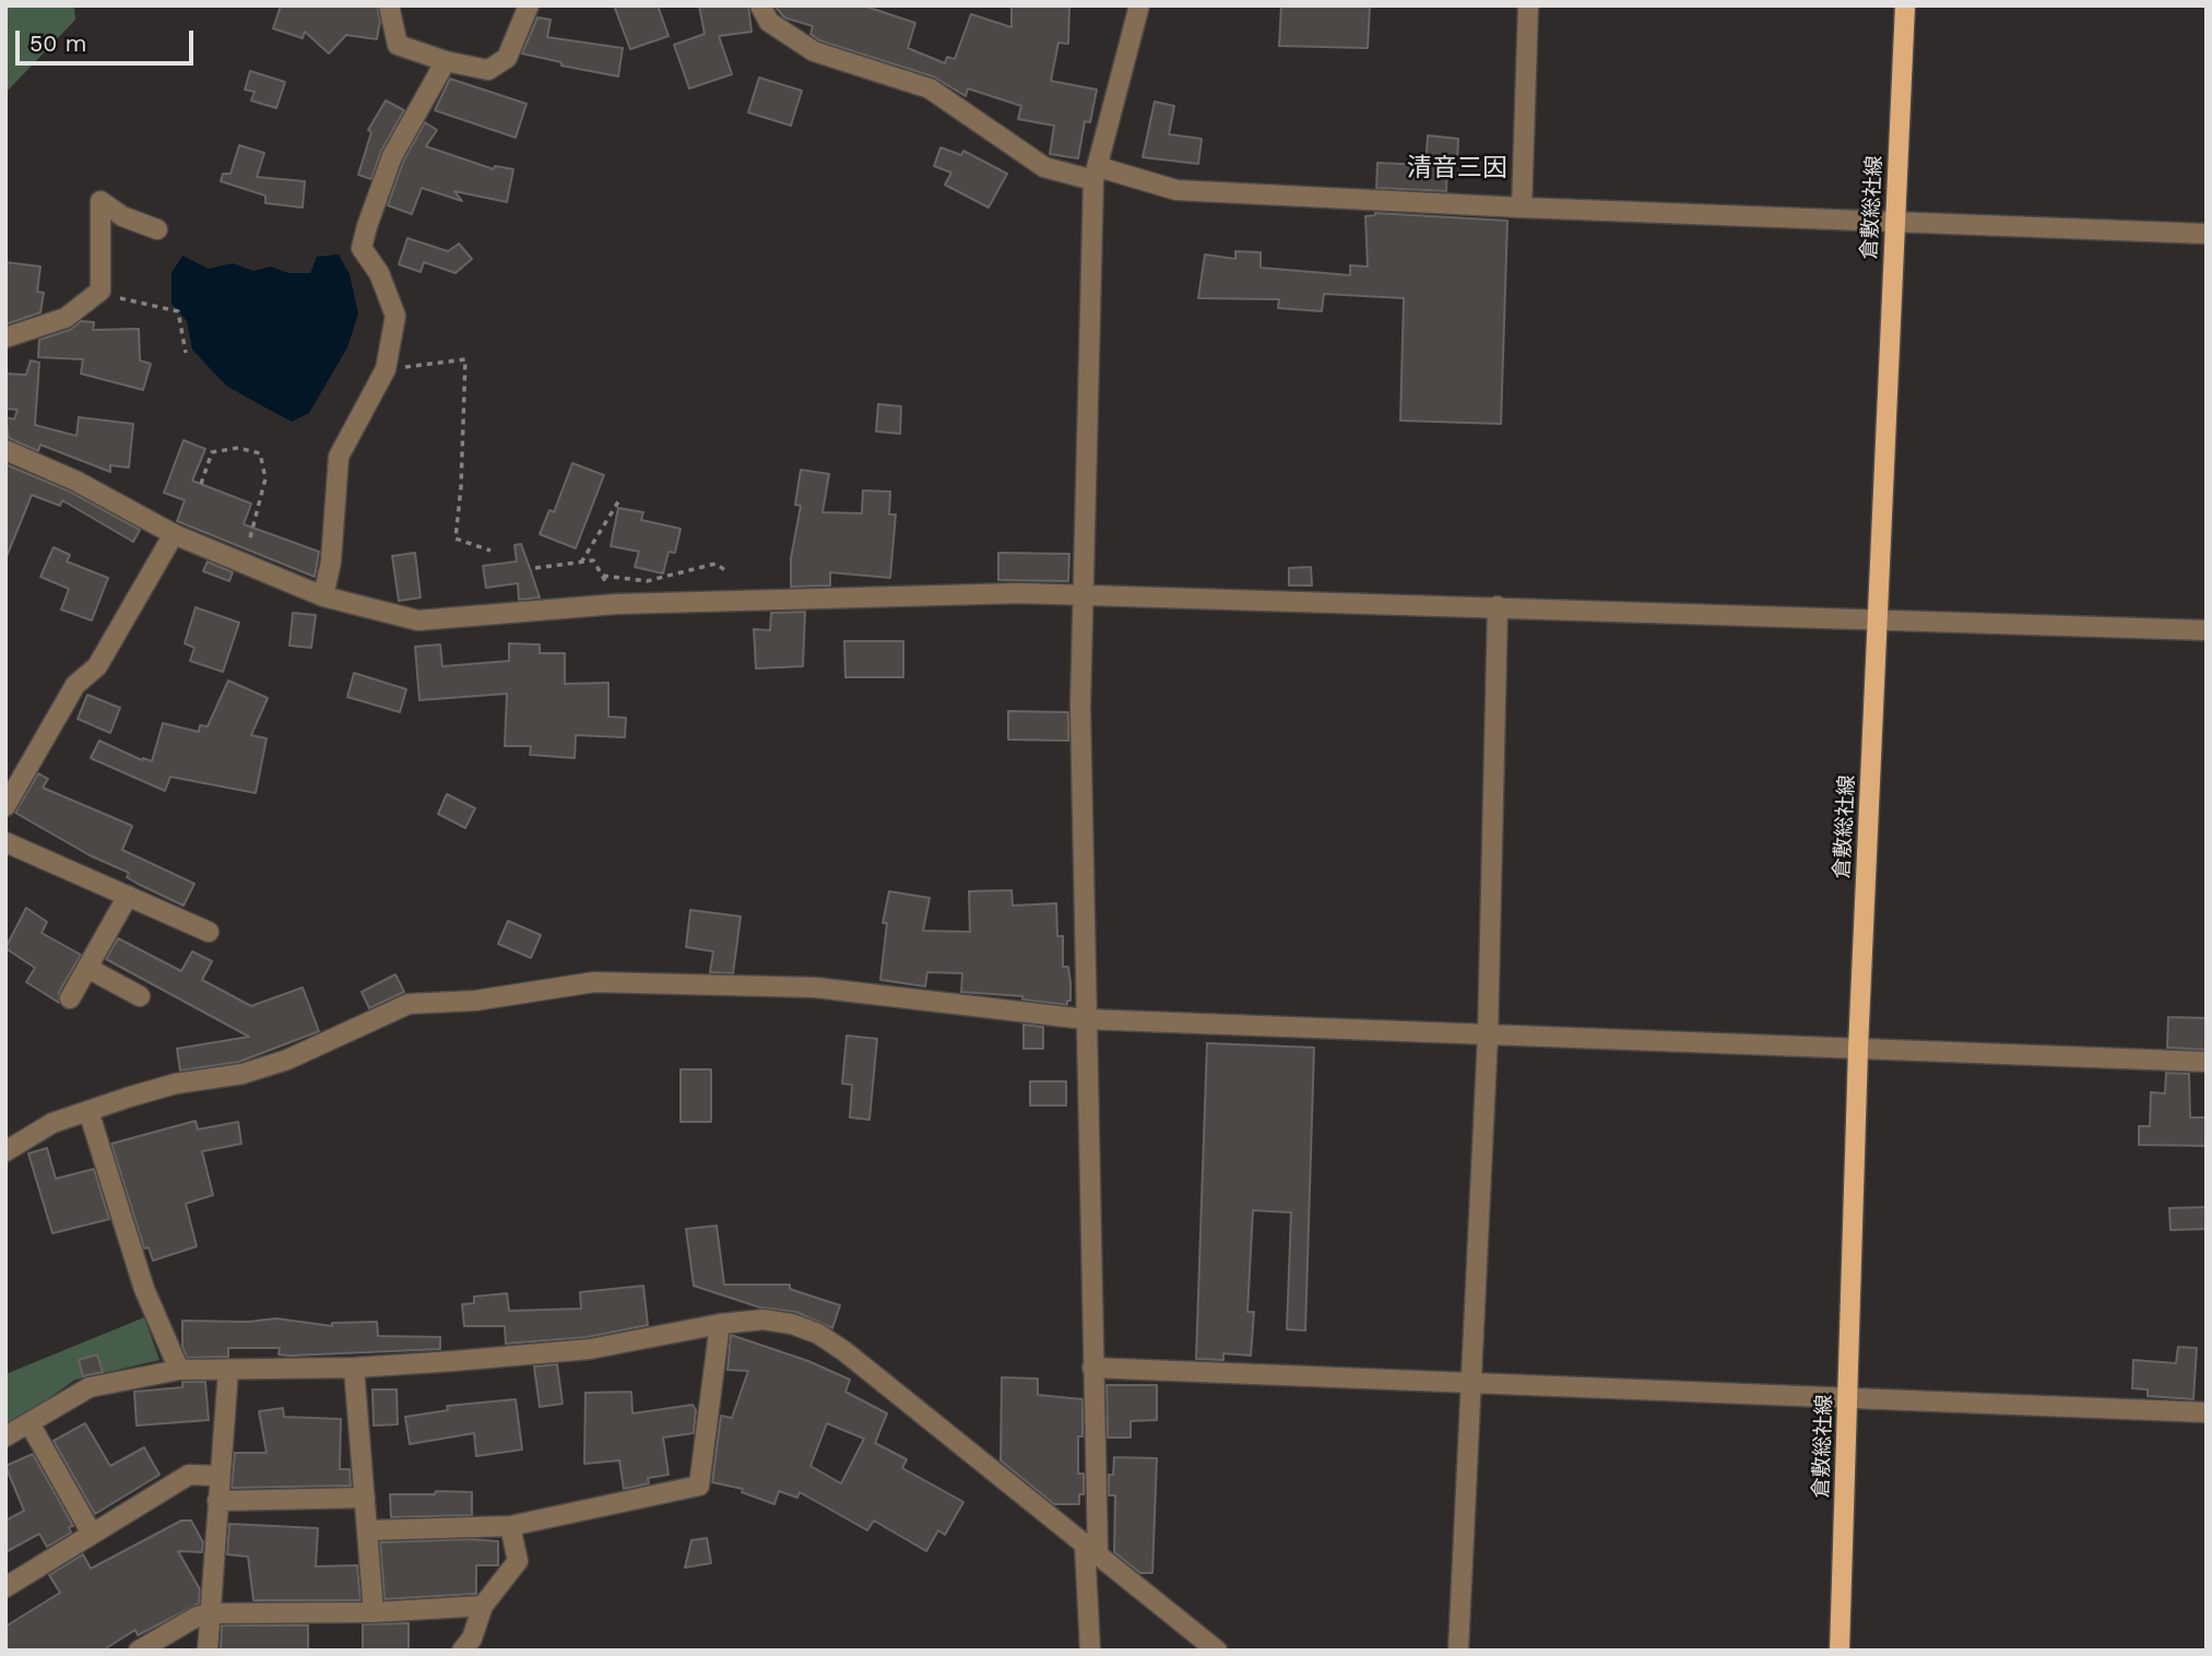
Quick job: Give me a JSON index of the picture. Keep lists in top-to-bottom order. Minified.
{"streets":{"main road":["倉敷総社線"]},"districts":["清音三因"],"scale_bar":"50 m"}
